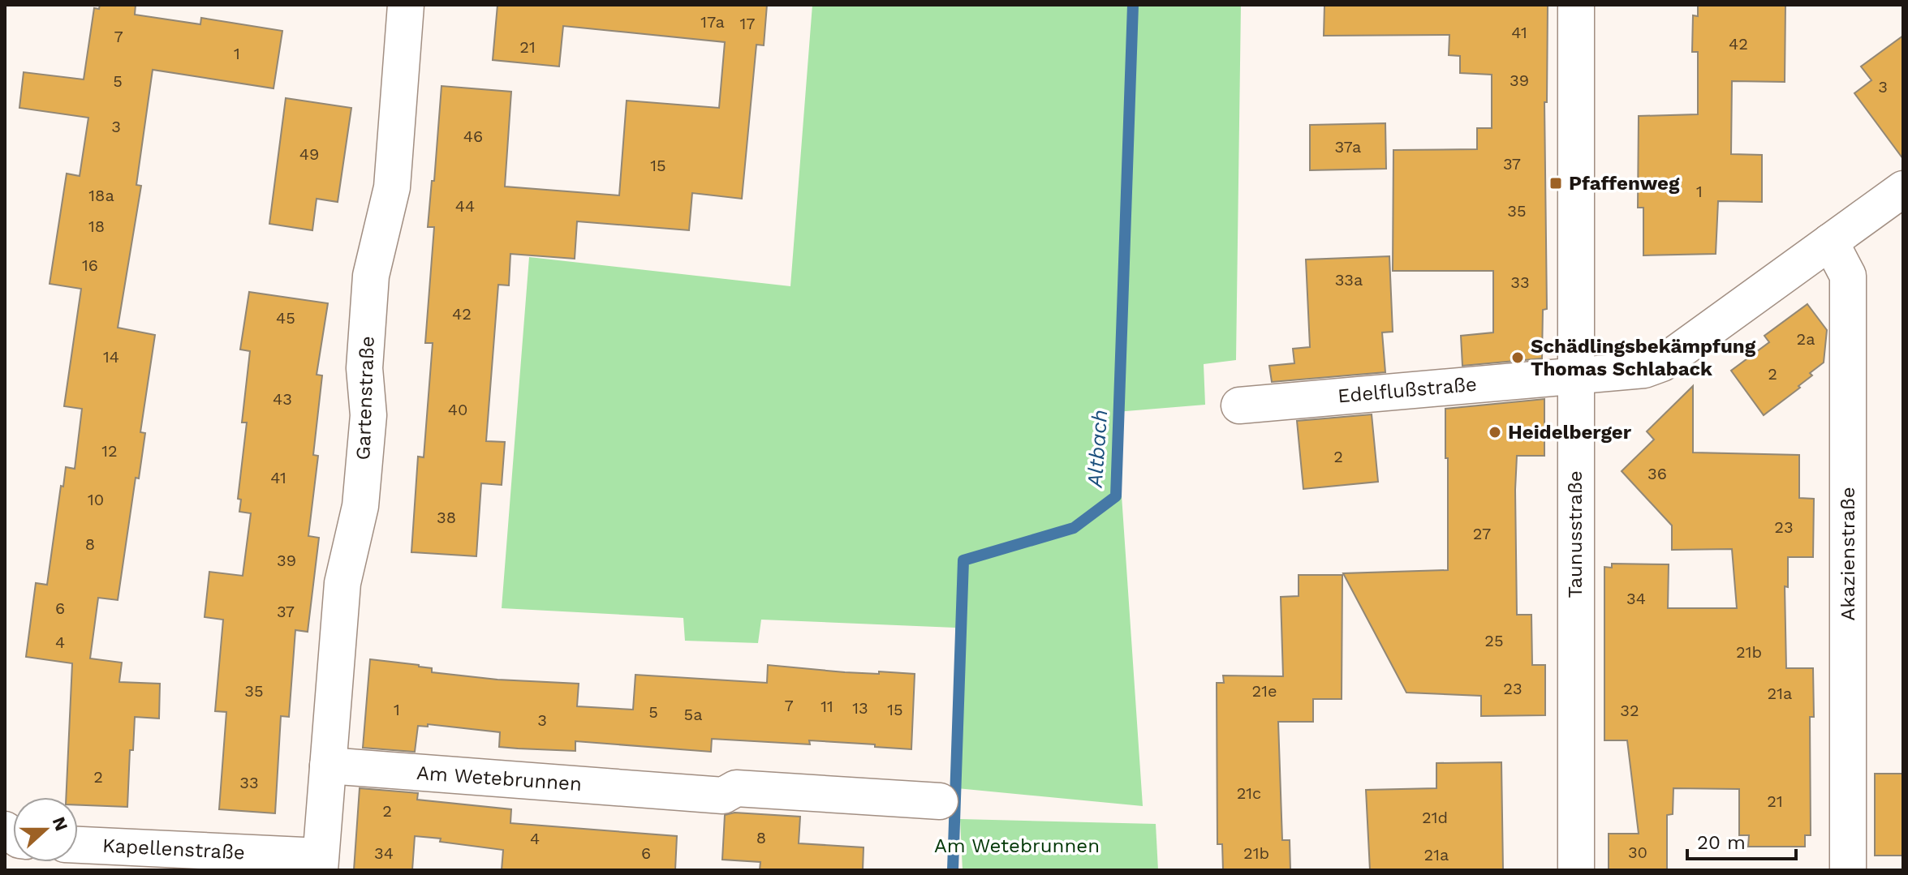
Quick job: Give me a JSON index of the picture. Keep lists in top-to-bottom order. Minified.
{"streets":{"street":["Edelflußstraße","Gartenstraße","Taunusstraße","Akazienstraße","Am Wetebrunnen","Kapellenstraße"]},"crossings":[["Edelflußstraße","Taunusstraße"],["Gartenstraße","Am Wetebrunnen"],["Gartenstraße","Kapellenstraße"]],"water":["Altbach"],"parks":["Am Wetebrunnen"],"places":{"transit":["Pfaffenweg"],"other":["Schädlingsbekämpfung Thomas Schlaback","Heidelberger"]},"house_numbers":["17a","17","41","7","42","21","1","39","5","3","3","46","37a","49","37","15","1","18a","44","35","18","16","33a","33","42","45","2a","14","2","43","40","12","2","36","41","10","38","23","27","8","39","34","6","37","25","4","21b","23","35","21e","21a","7","11","13","1","15","32","5","5a","3","2","33","21c","21","2","21d","8","4","30","34","6","21b","21a"],"scale_bar":"20 m","north":"right"}
